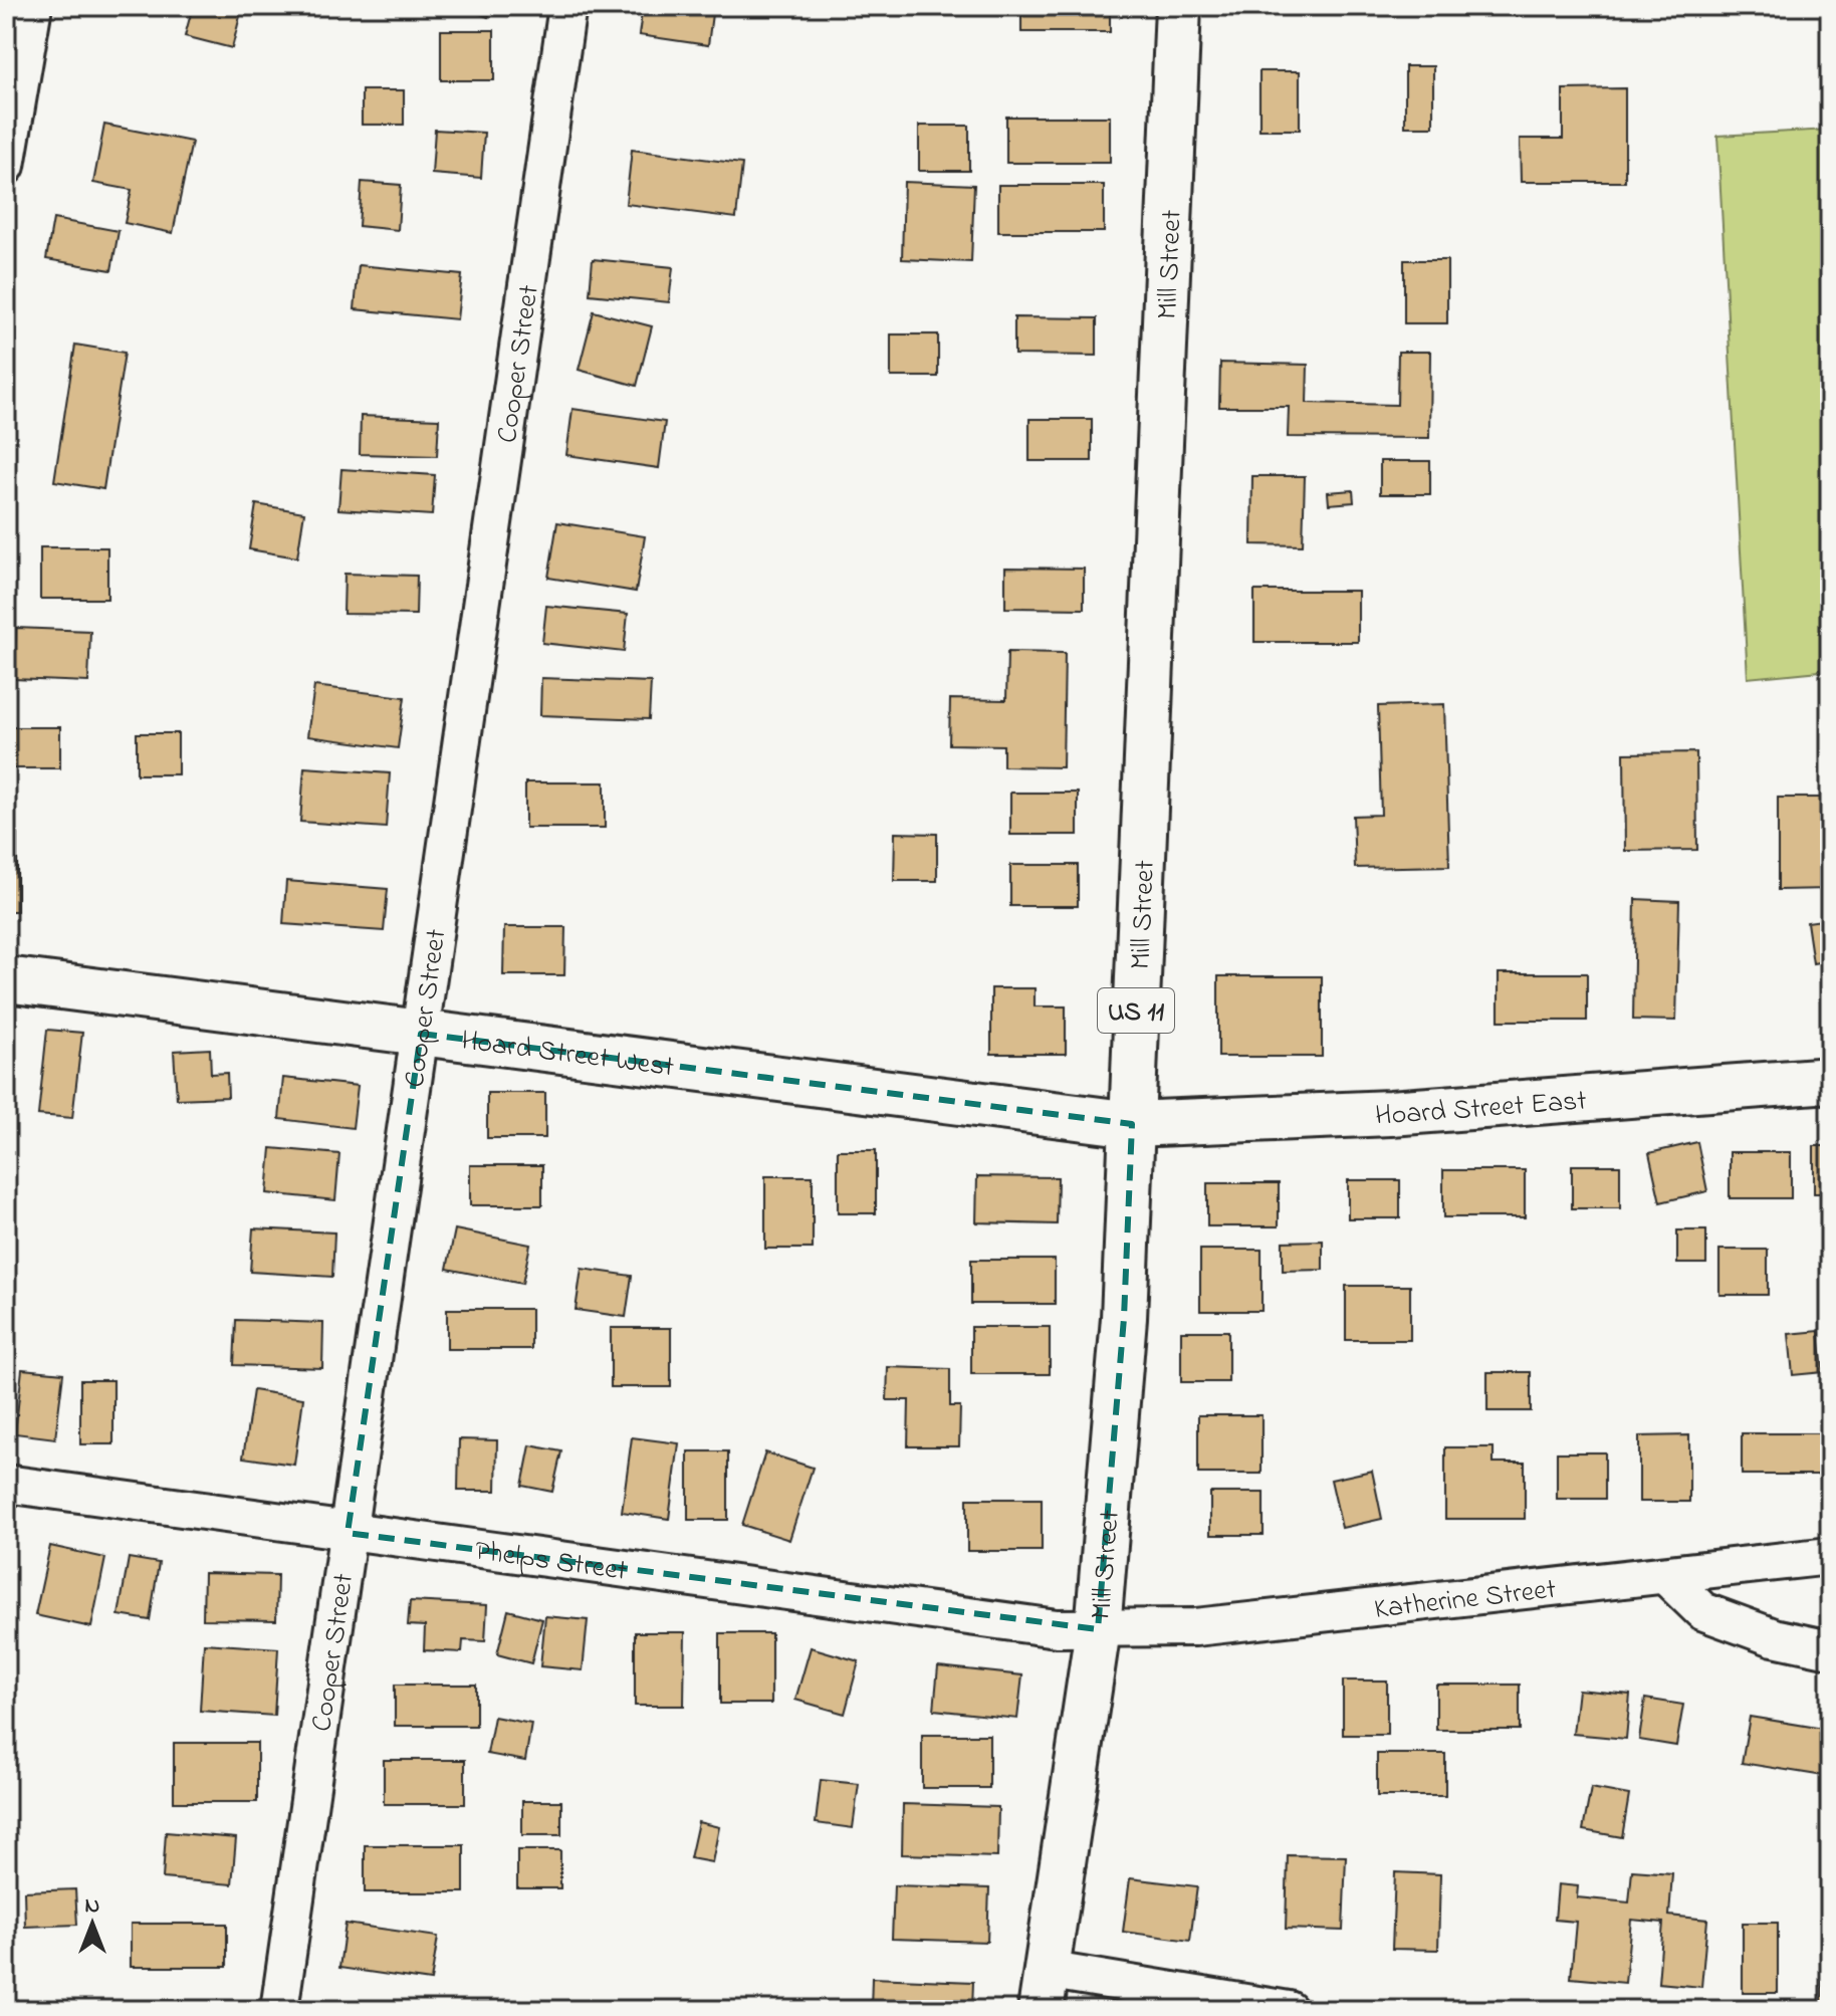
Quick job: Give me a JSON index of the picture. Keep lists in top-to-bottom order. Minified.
{"streets":{"main road":["Mill Street","US 11","Hoard Street West","Hoard Street East"],"street":["Cooper Street","Phelps Street","Katherine Street"]},"crossings":[["Mill Street","Hoard Street West"],["Mill Street","Hoard Street East"],["Mill Street","Phelps Street"],["Mill Street","Katherine Street"],["Cooper Street","Hoard Street West"],["Cooper Street","Phelps Street"],["Hoard Street West","Hoard Street East"],["Phelps Street","Katherine Street"]],"north":"top"}
